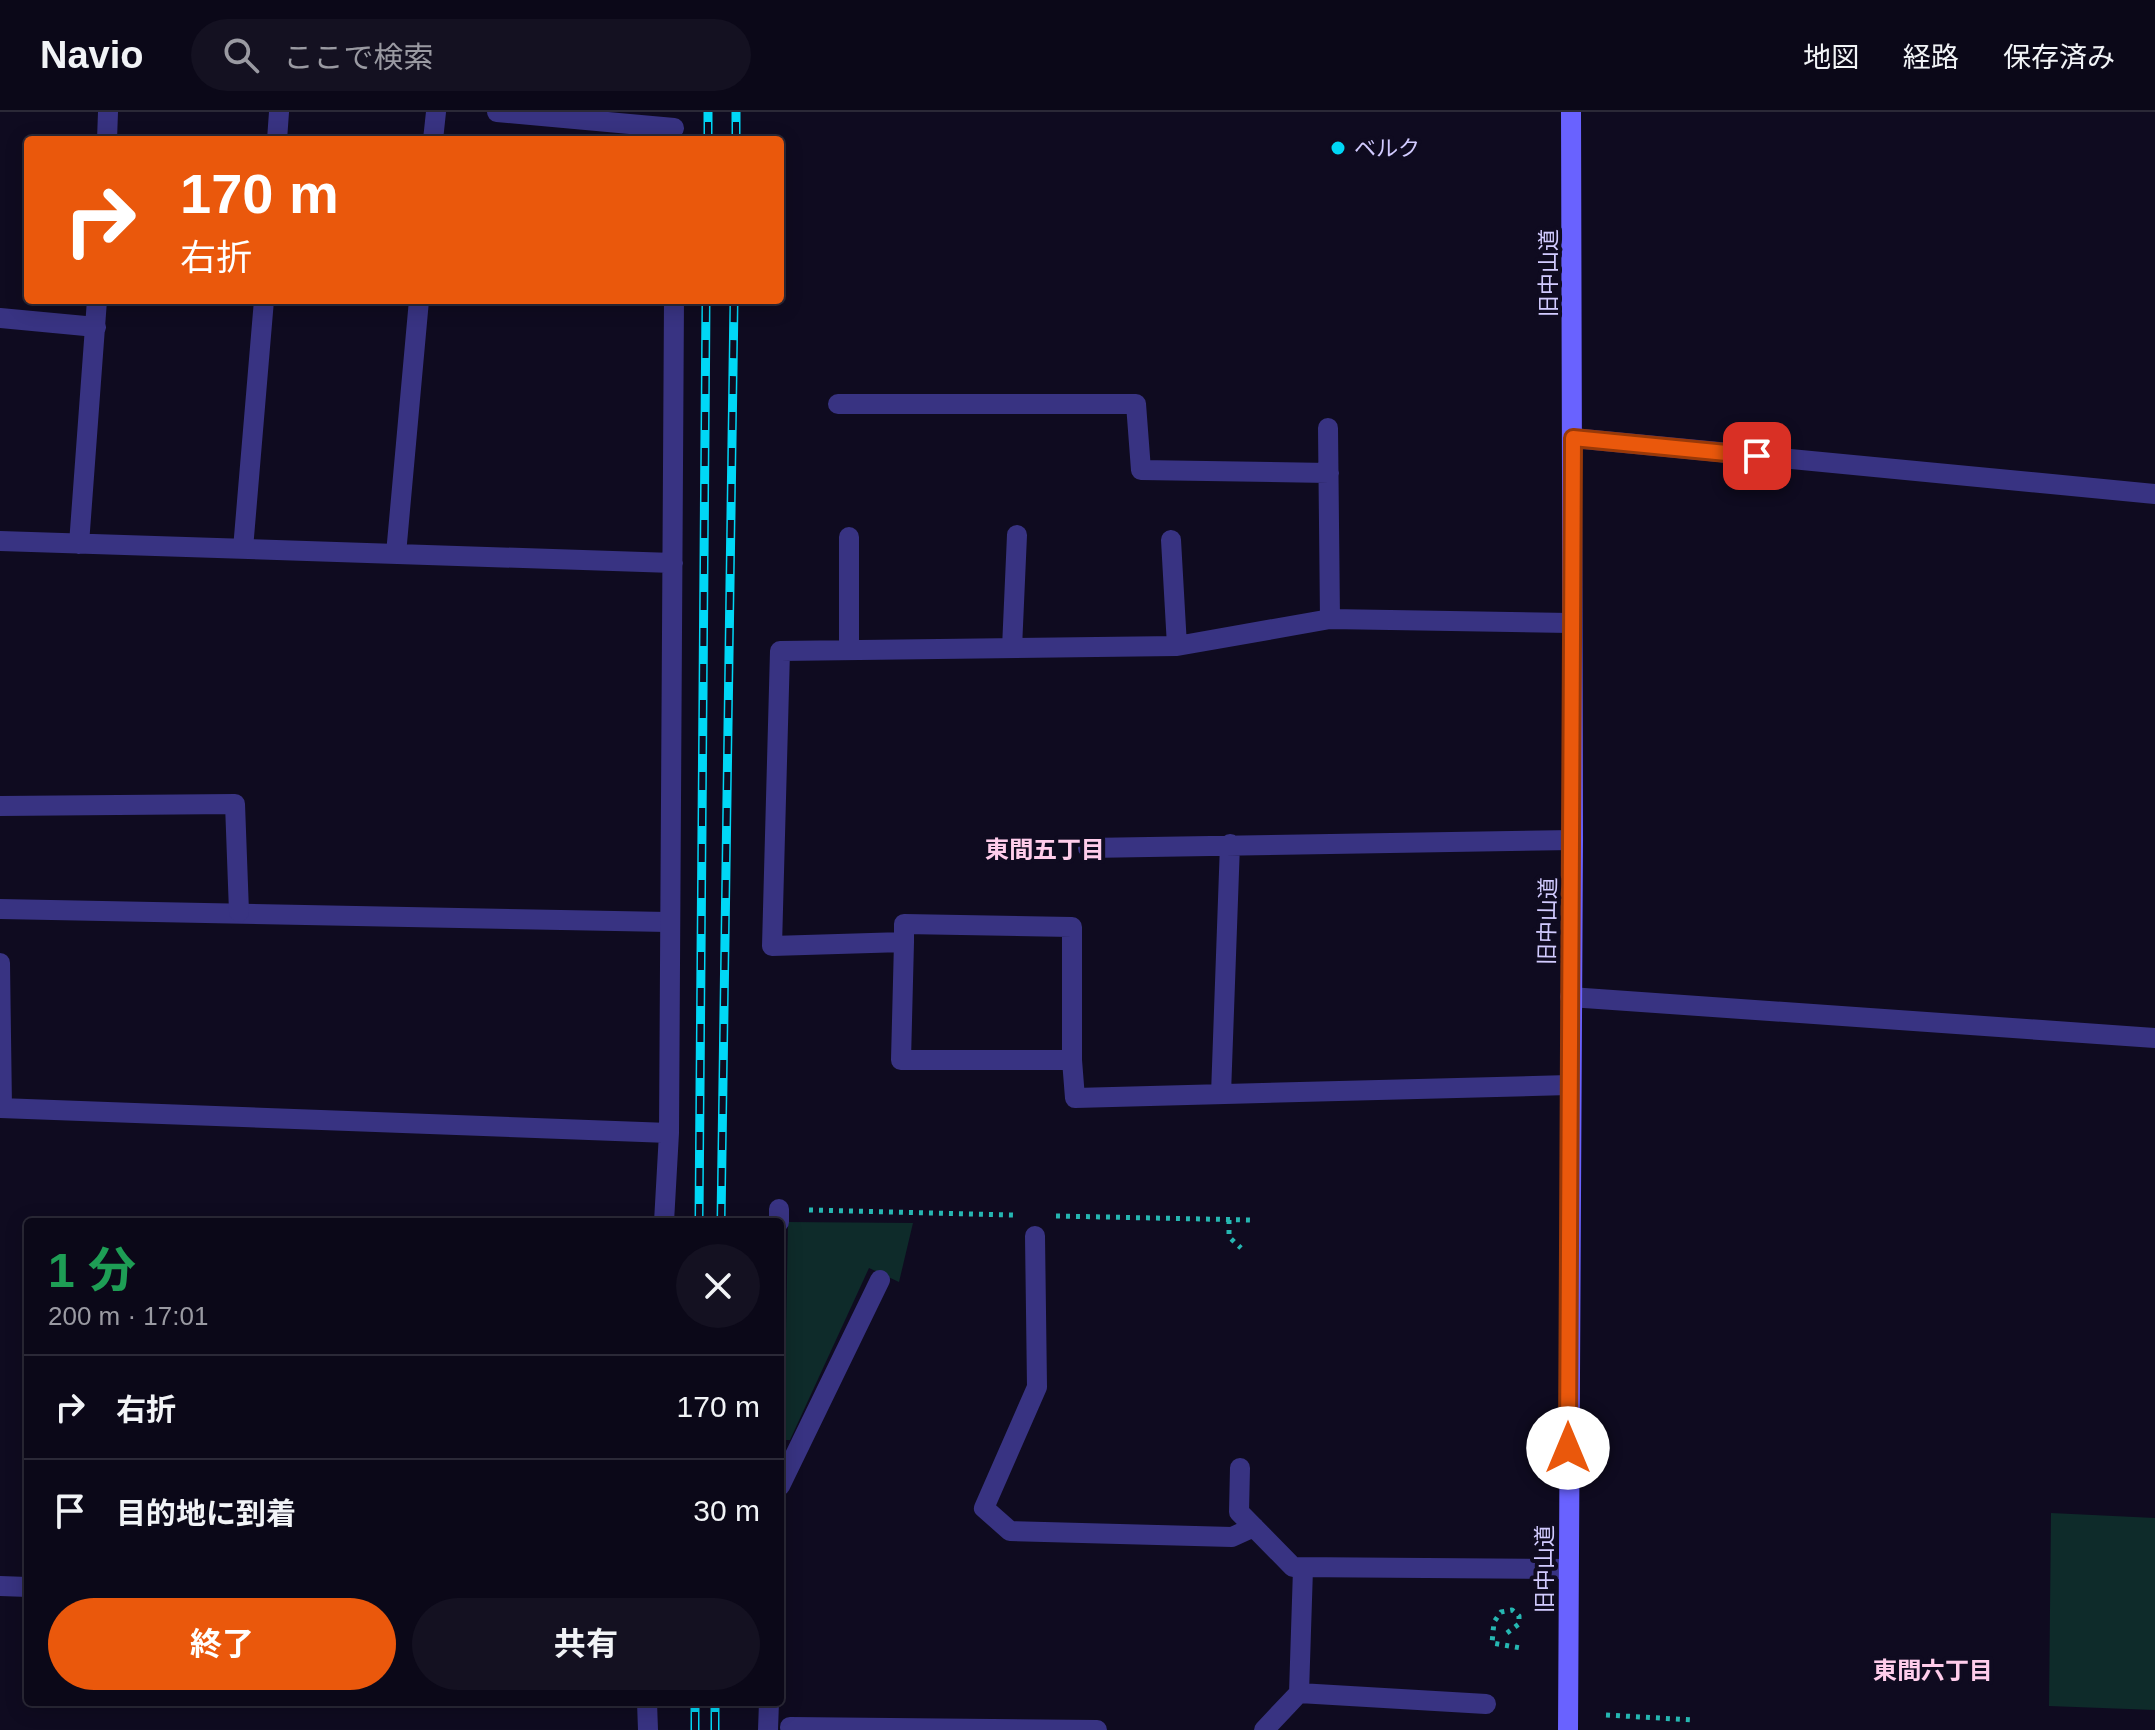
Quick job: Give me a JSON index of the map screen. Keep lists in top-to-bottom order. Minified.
{"streets":{"main road":["旧中山道"]},"districts":["東間五丁目","東間六丁目"],"places":["ベルク"],"page":{"header":"Navio","search":"ここで検索","nav":["地図","経路","保存済み"],"turn":["170 m","右折"],"heading":["1 分","200 m · 17:01"],"list":[{"name":"右折","value":"170 m"},{"name":"目的地に到着","value":"30 m"}],"buttons":["終了","共有"]}}
